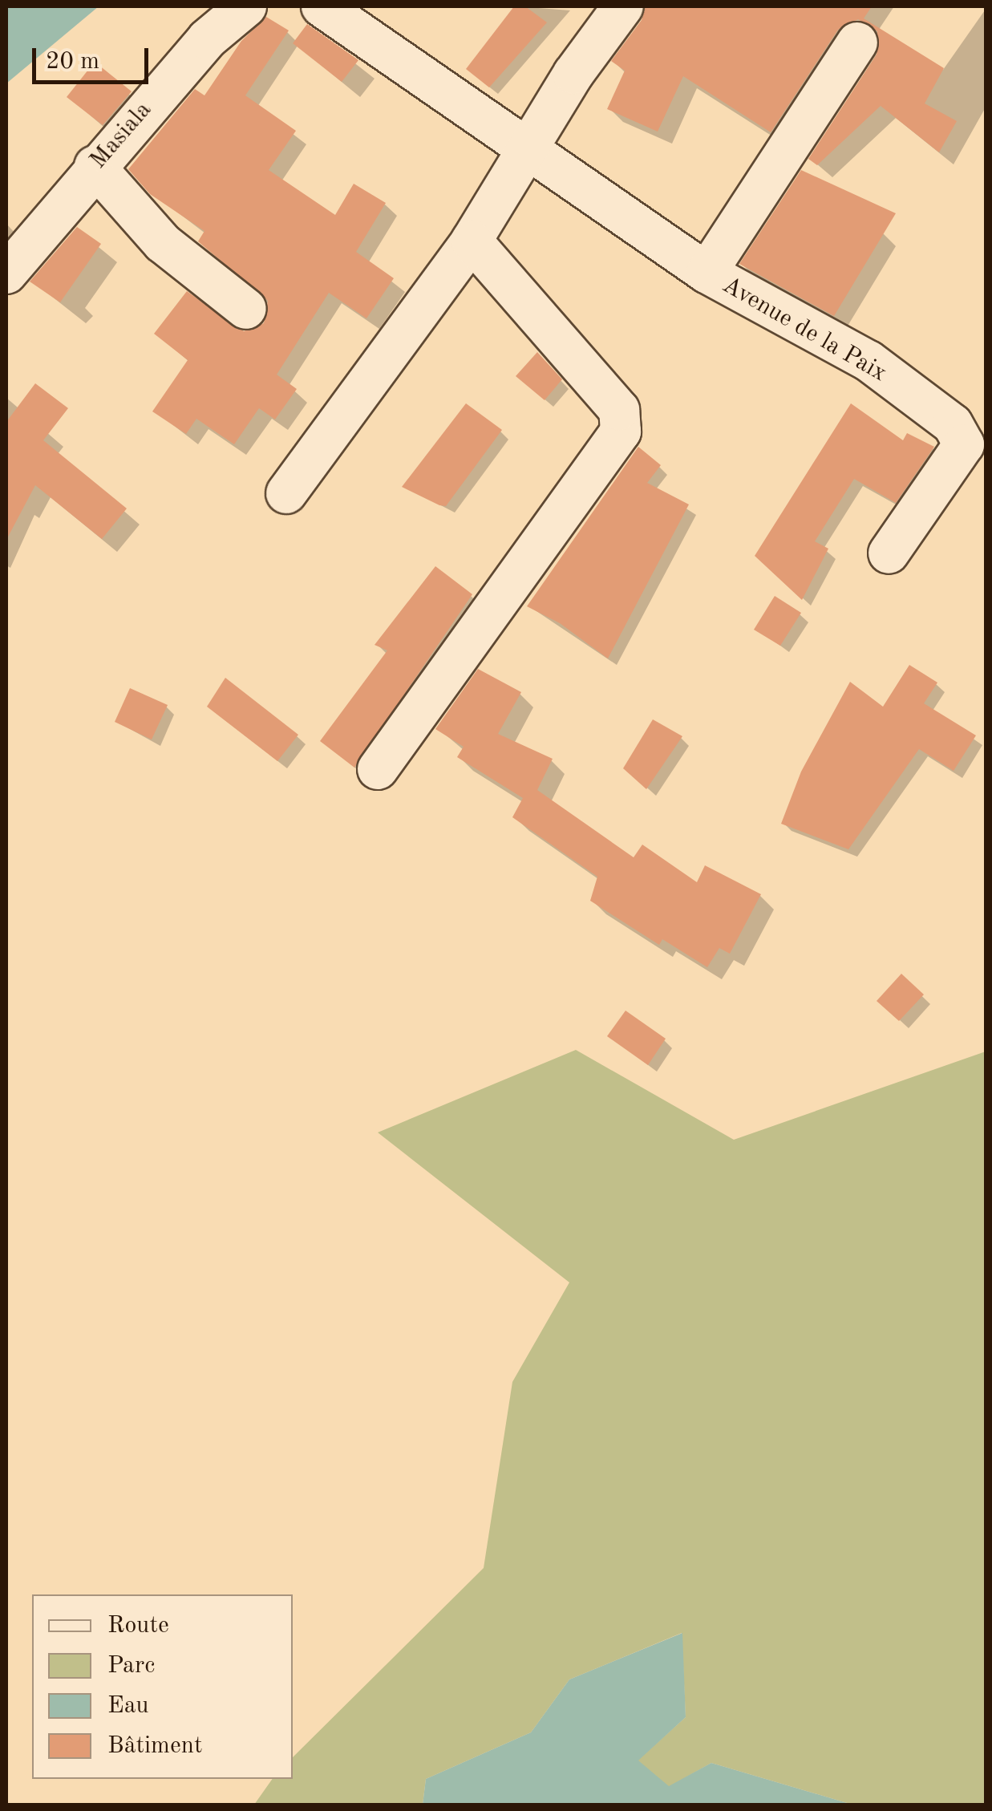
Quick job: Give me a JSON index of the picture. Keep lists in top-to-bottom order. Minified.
{"streets":{"street":["Masiala","Avenue de la Paix"]},"legend":["Route","Parc","Eau","Bâtiment"],"scale_bar":"20 m"}
